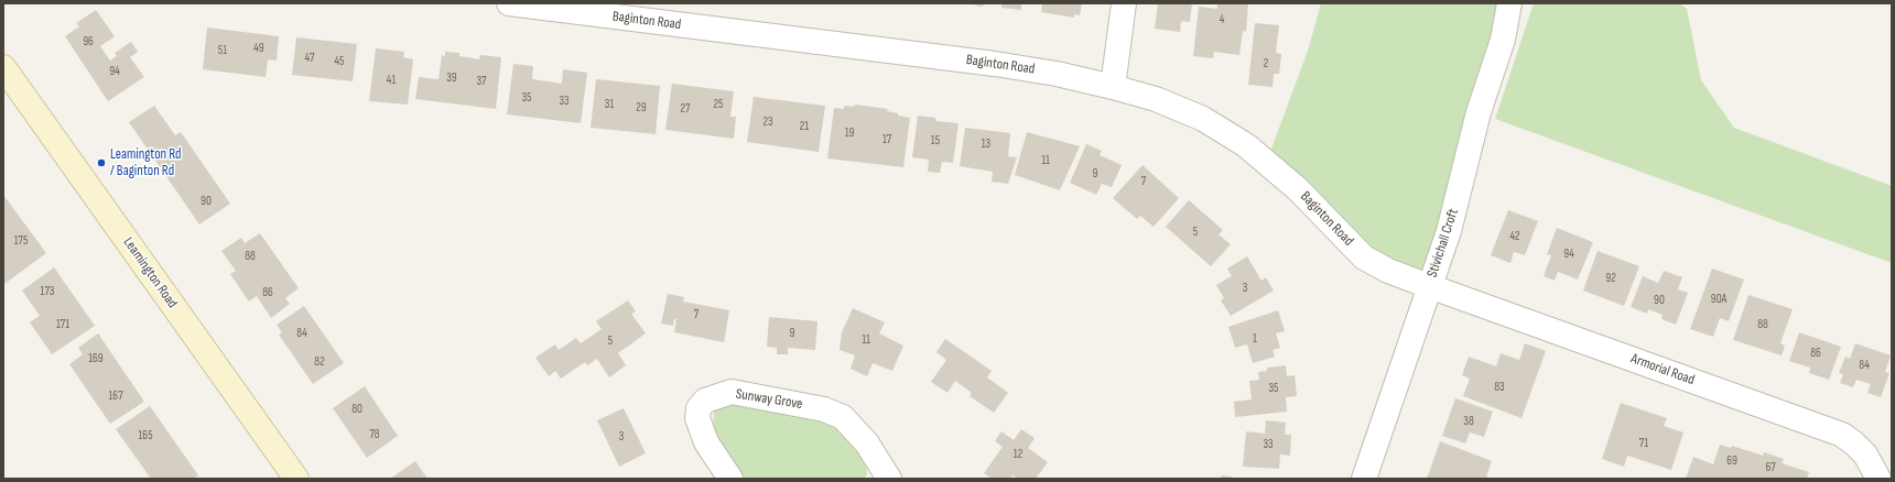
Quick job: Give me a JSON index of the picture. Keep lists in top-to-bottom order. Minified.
{"streets":{"main road":["Leamington Road"],"street":["Baginton Road","Stivichall Croft","Armorial Road","Sunway Grove"]},"crossings":[["Baginton Road","Stivichall Croft"],["Baginton Road","Armorial Road"],["Stivichall Croft","Armorial Road"]],"places":["Leamington Rd / Baginton Rd"],"house_numbers":["4","96","49","51","47","45","2","94","39","41","37","35","33","31","25","29","27","23","21","19","17","15","13","11","9","7","90","5","42","175","94","88","92","3","173","86","90A","90","7","171","88","84","9","1","11","5","86","169","82","84","83","35","167","80","38","78","165","3","71","33","12","69","67"]}
